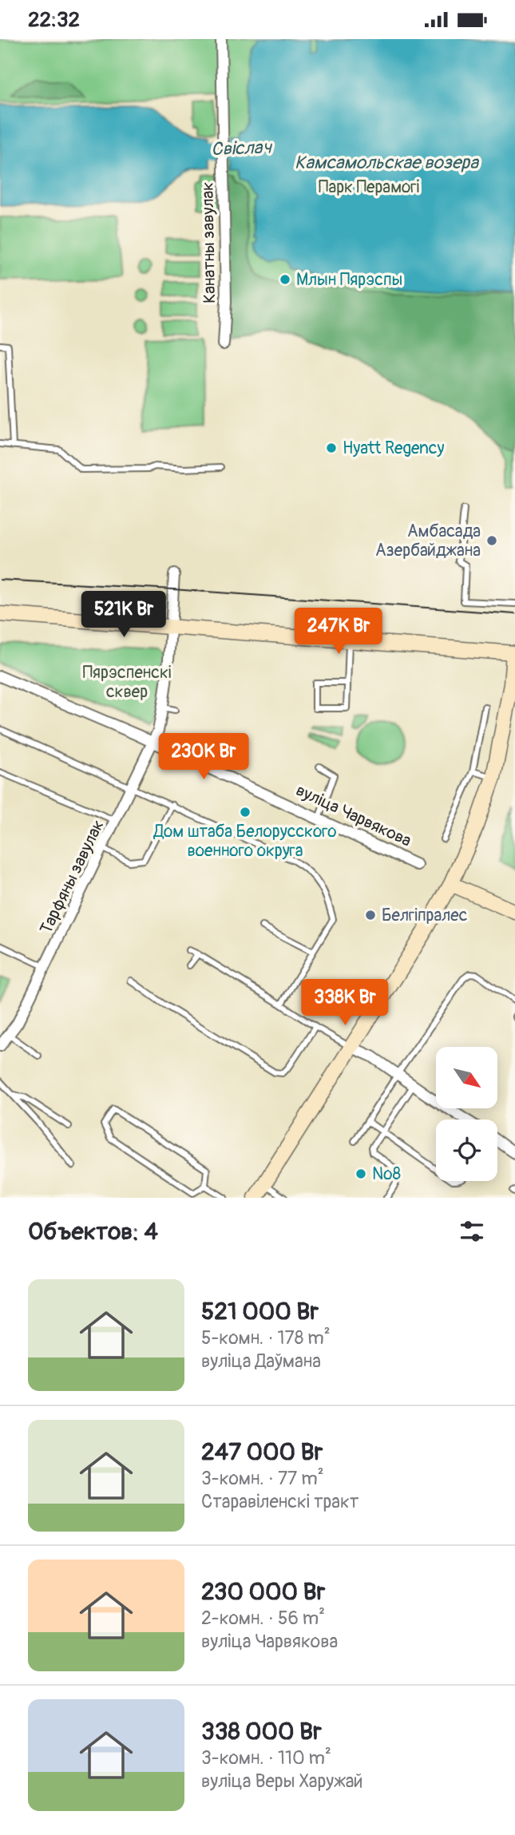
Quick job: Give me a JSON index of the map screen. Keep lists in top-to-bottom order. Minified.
{"streets":{"street":["Канатны завулак","вуліца Чарвякова","Тарфяны завулак"]},"crossings":[["вуліца Чарвякова","Тарфяны завулак"]],"water":["Свіслач","Камсамольскае возера"],"parks":["Парк Перамогі","Пярэспенскі сквер"],"places":["Млын Пярэспы","Hyatt Regency","Амбасада Азербайджана","Дом штаба Белорусского военного округа","Белгіпралес","№8"],"north":"bottom right","page":{"status":"22:32","price":["521K Br","247K Br","230K Br","338K Br"],"heading":"Объектов: 4","list":[{"name":"521 000 Br","note":"5-комн. · 178 m² · вуліца Даўмана"},{"name":"247 000 Br","note":"3-комн. · 77 m² · Старавіленскі тракт"},{"name":"230 000 Br","note":"2-комн. · 56 m² · вуліца Чарвякова"},{"name":"338 000 Br","note":"3-комн. · 110 m² · вуліца Веры Харужай"}]}}
